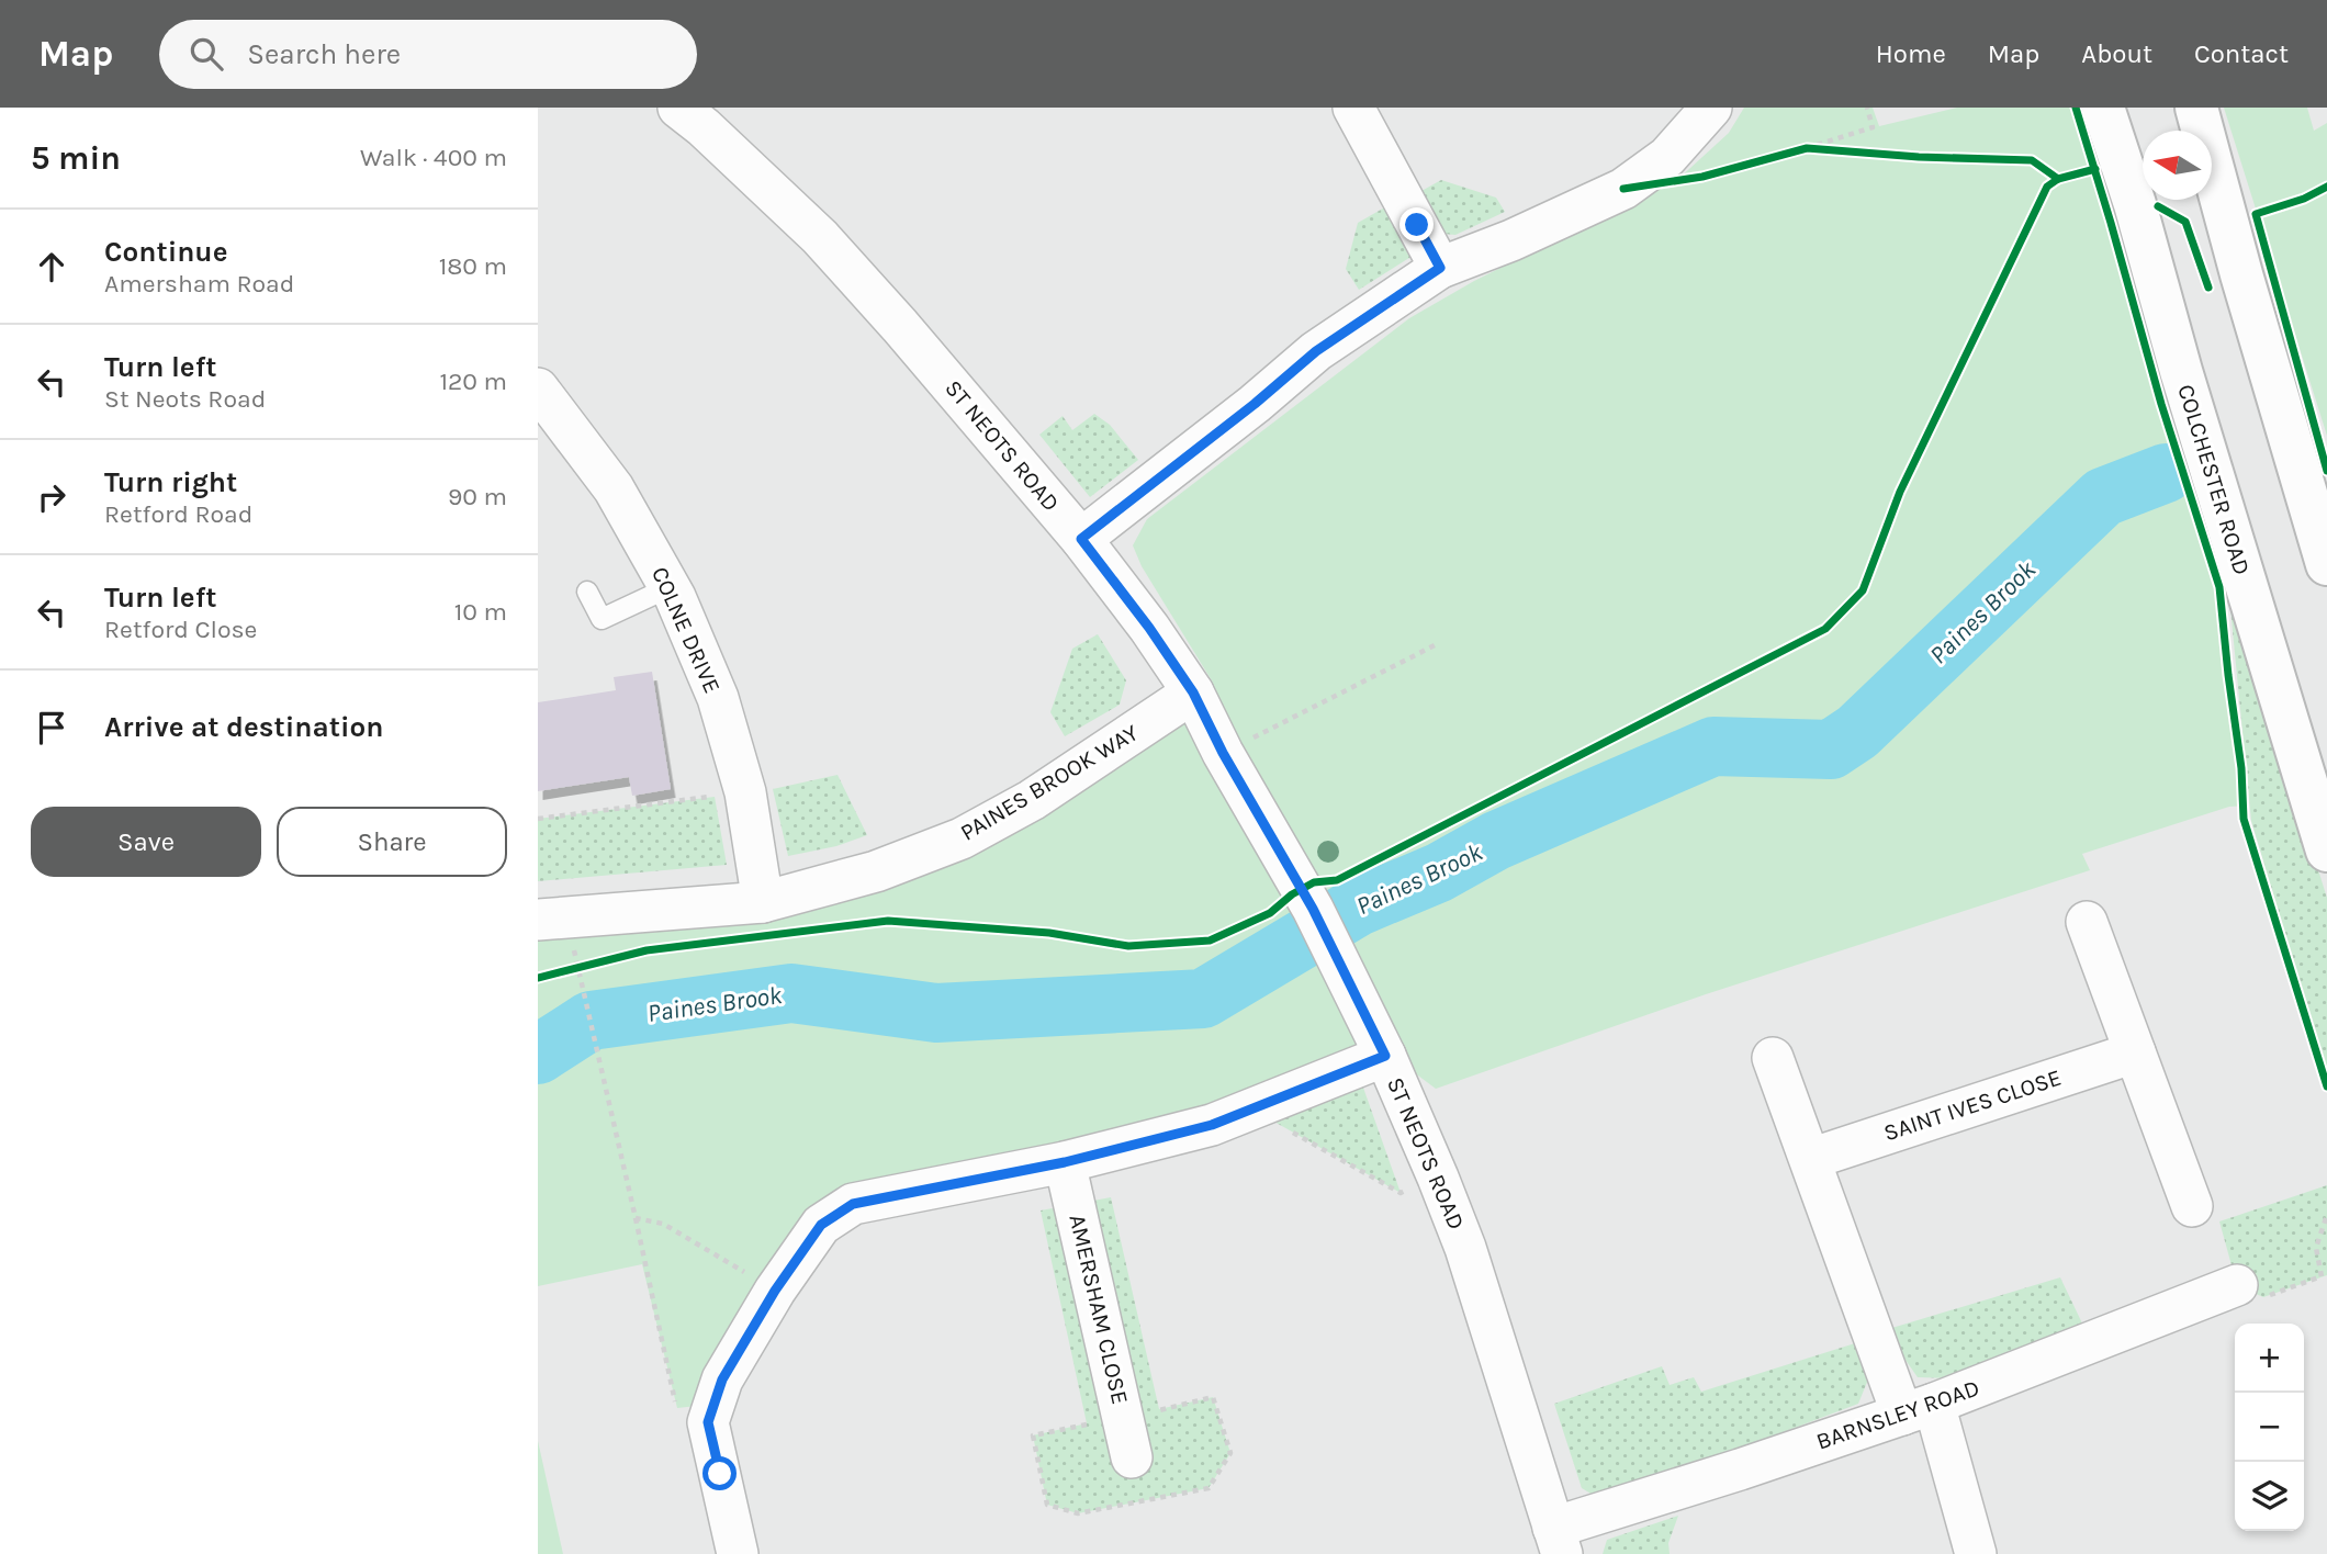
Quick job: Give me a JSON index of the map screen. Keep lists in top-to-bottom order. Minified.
{"streets":{"highway":["COLCHESTER ROAD"],"street":["ST NEOTS ROAD","COLNE DRIVE","PAINES BROOK WAY","SAINT IVES CLOSE","AMERSHAM CLOSE","BARNSLEY ROAD"]},"crossings":[["ST NEOTS ROAD","PAINES BROOK WAY"],["ST NEOTS ROAD","BARNSLEY ROAD"],["COLNE DRIVE","PAINES BROOK WAY"]],"water":["Paines Brook"],"north":"left","page":{"header":"Map","search":"Search here","nav":["Home","Map","About","Contact"],"heading":["5 min","Walk · 400 m"],"list":[["Continue","Amersham Road","180 m"],["Turn left","St Neots Road","120 m"],["Turn right","Retford Road","90 m"],["Turn left","Retford Close","10 m"],"Arrive at destination"],"buttons":["Save","Share"],"map_buttons":["+","−"]}}
